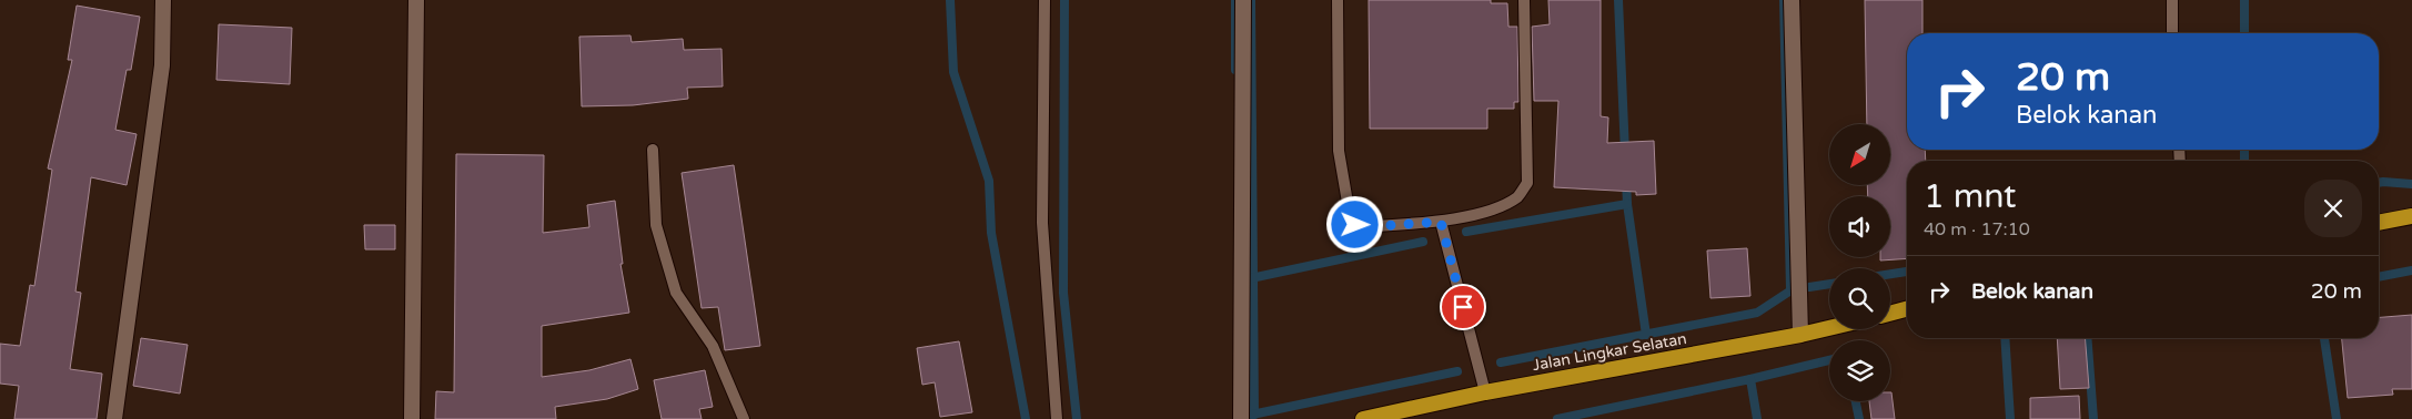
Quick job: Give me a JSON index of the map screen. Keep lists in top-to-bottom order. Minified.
{"streets":{"highway":["Jalan Lingkar Selatan"]},"north":"bottom left","page":{"turn":["20 m","Belok kanan"],"heading":["1 mnt","40 m · 17:10"],"list":[{"name":"Belok kanan","value":"20 m"}]}}
